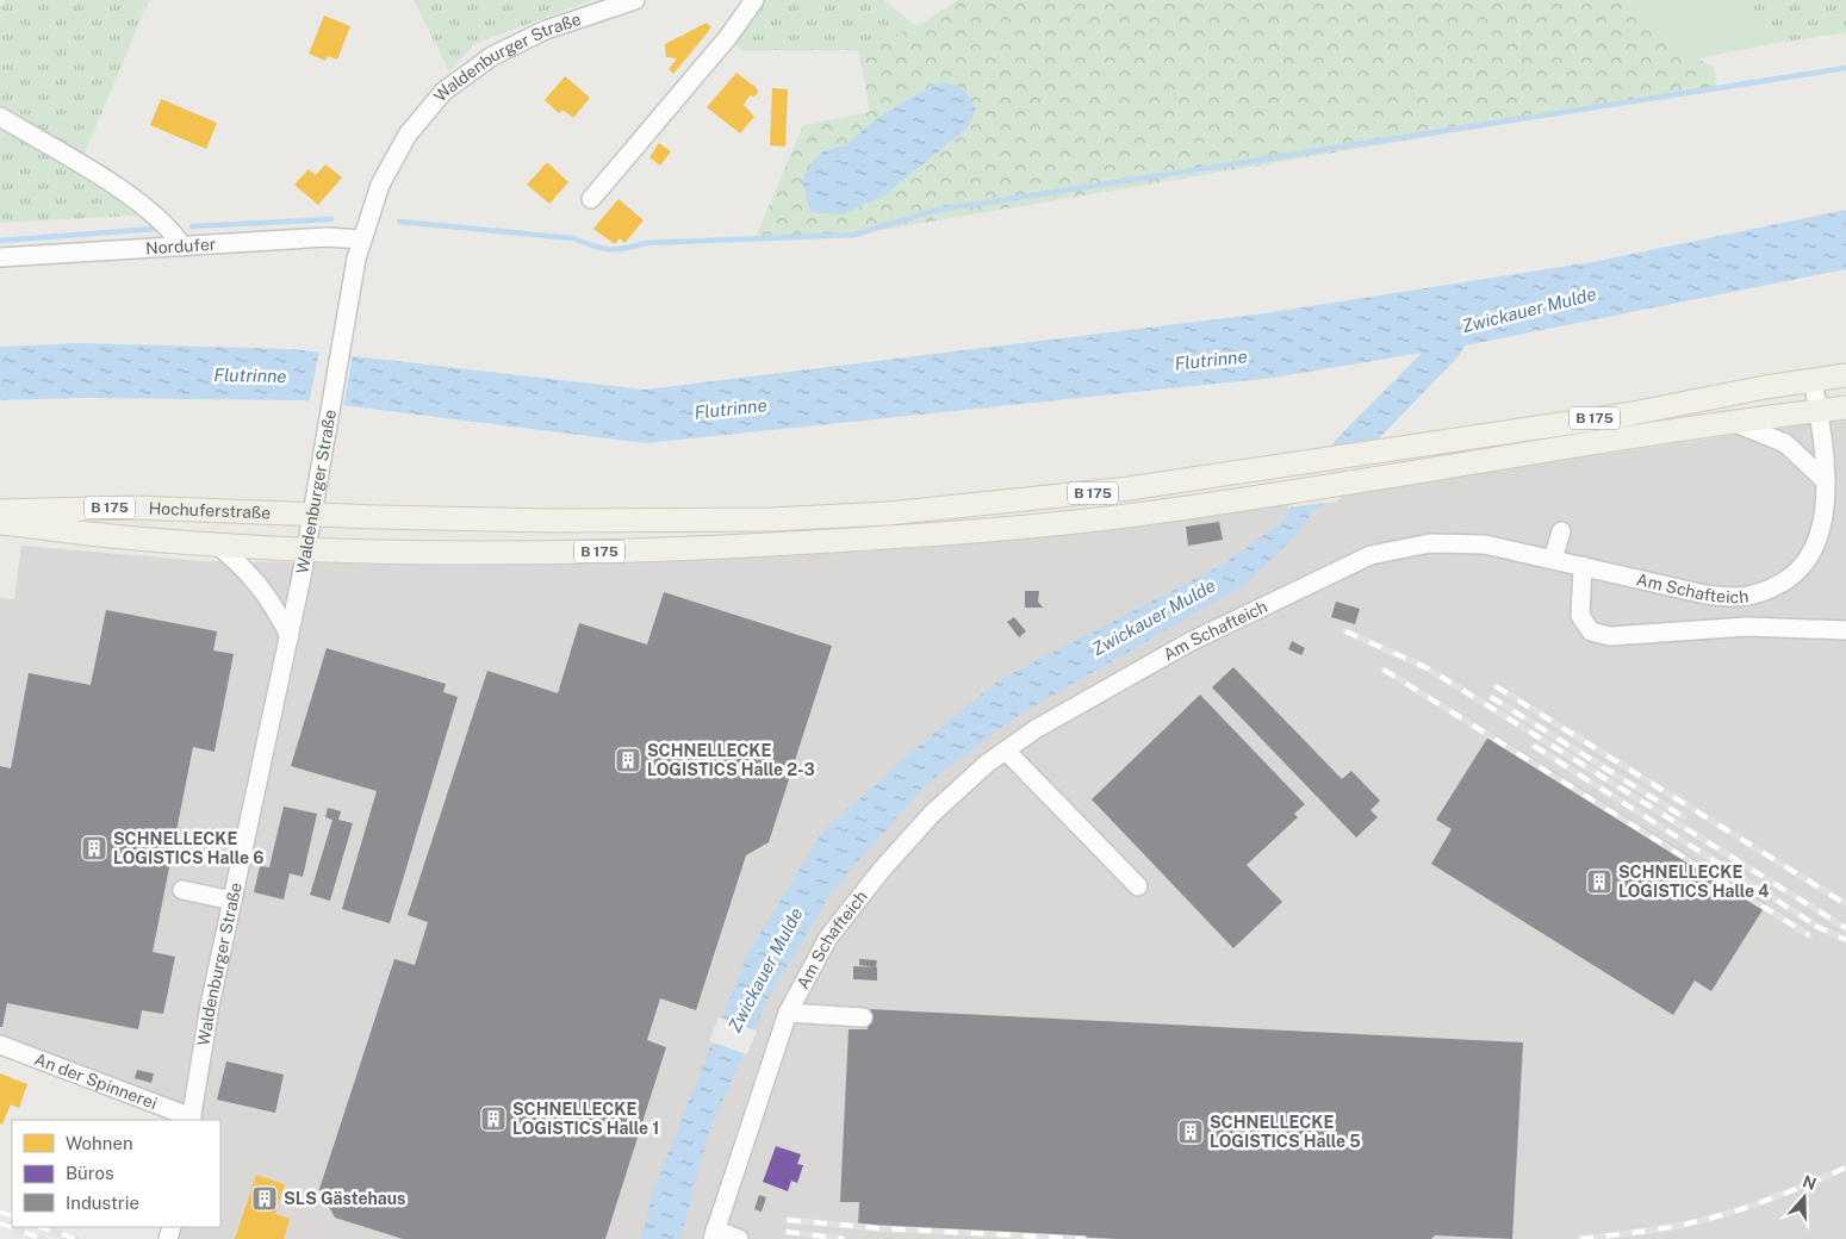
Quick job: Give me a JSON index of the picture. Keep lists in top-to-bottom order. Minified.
{"streets":{"main road":["B 175","Hochuferstraße"],"street":["Waldenburger Straße","Nordufer","Am Schafteich","An der Spinnerei"]},"crossings":[["Waldenburger Straße","Nordufer"],["Waldenburger Straße","B 175"],["Waldenburger Straße","Hochuferstraße"],["Waldenburger Straße","An der Spinnerei"],["B 175","Hochuferstraße"],["B 175","Am Schafteich"]],"water":["Zwickauer Mulde","Flutrinne"],"places":{"building":["SCHNELLECKE LOGISTICS Halle 2-3","SCHNELLECKE LOGISTICS Halle 6","SCHNELLECKE LOGISTICS Halle 4","SCHNELLECKE LOGISTICS Halle 1","SCHNELLECKE LOGISTICS Halle 5","SLS Gästehaus"]},"legend":["Wohnen","Büros","Industrie"],"north":"top"}
